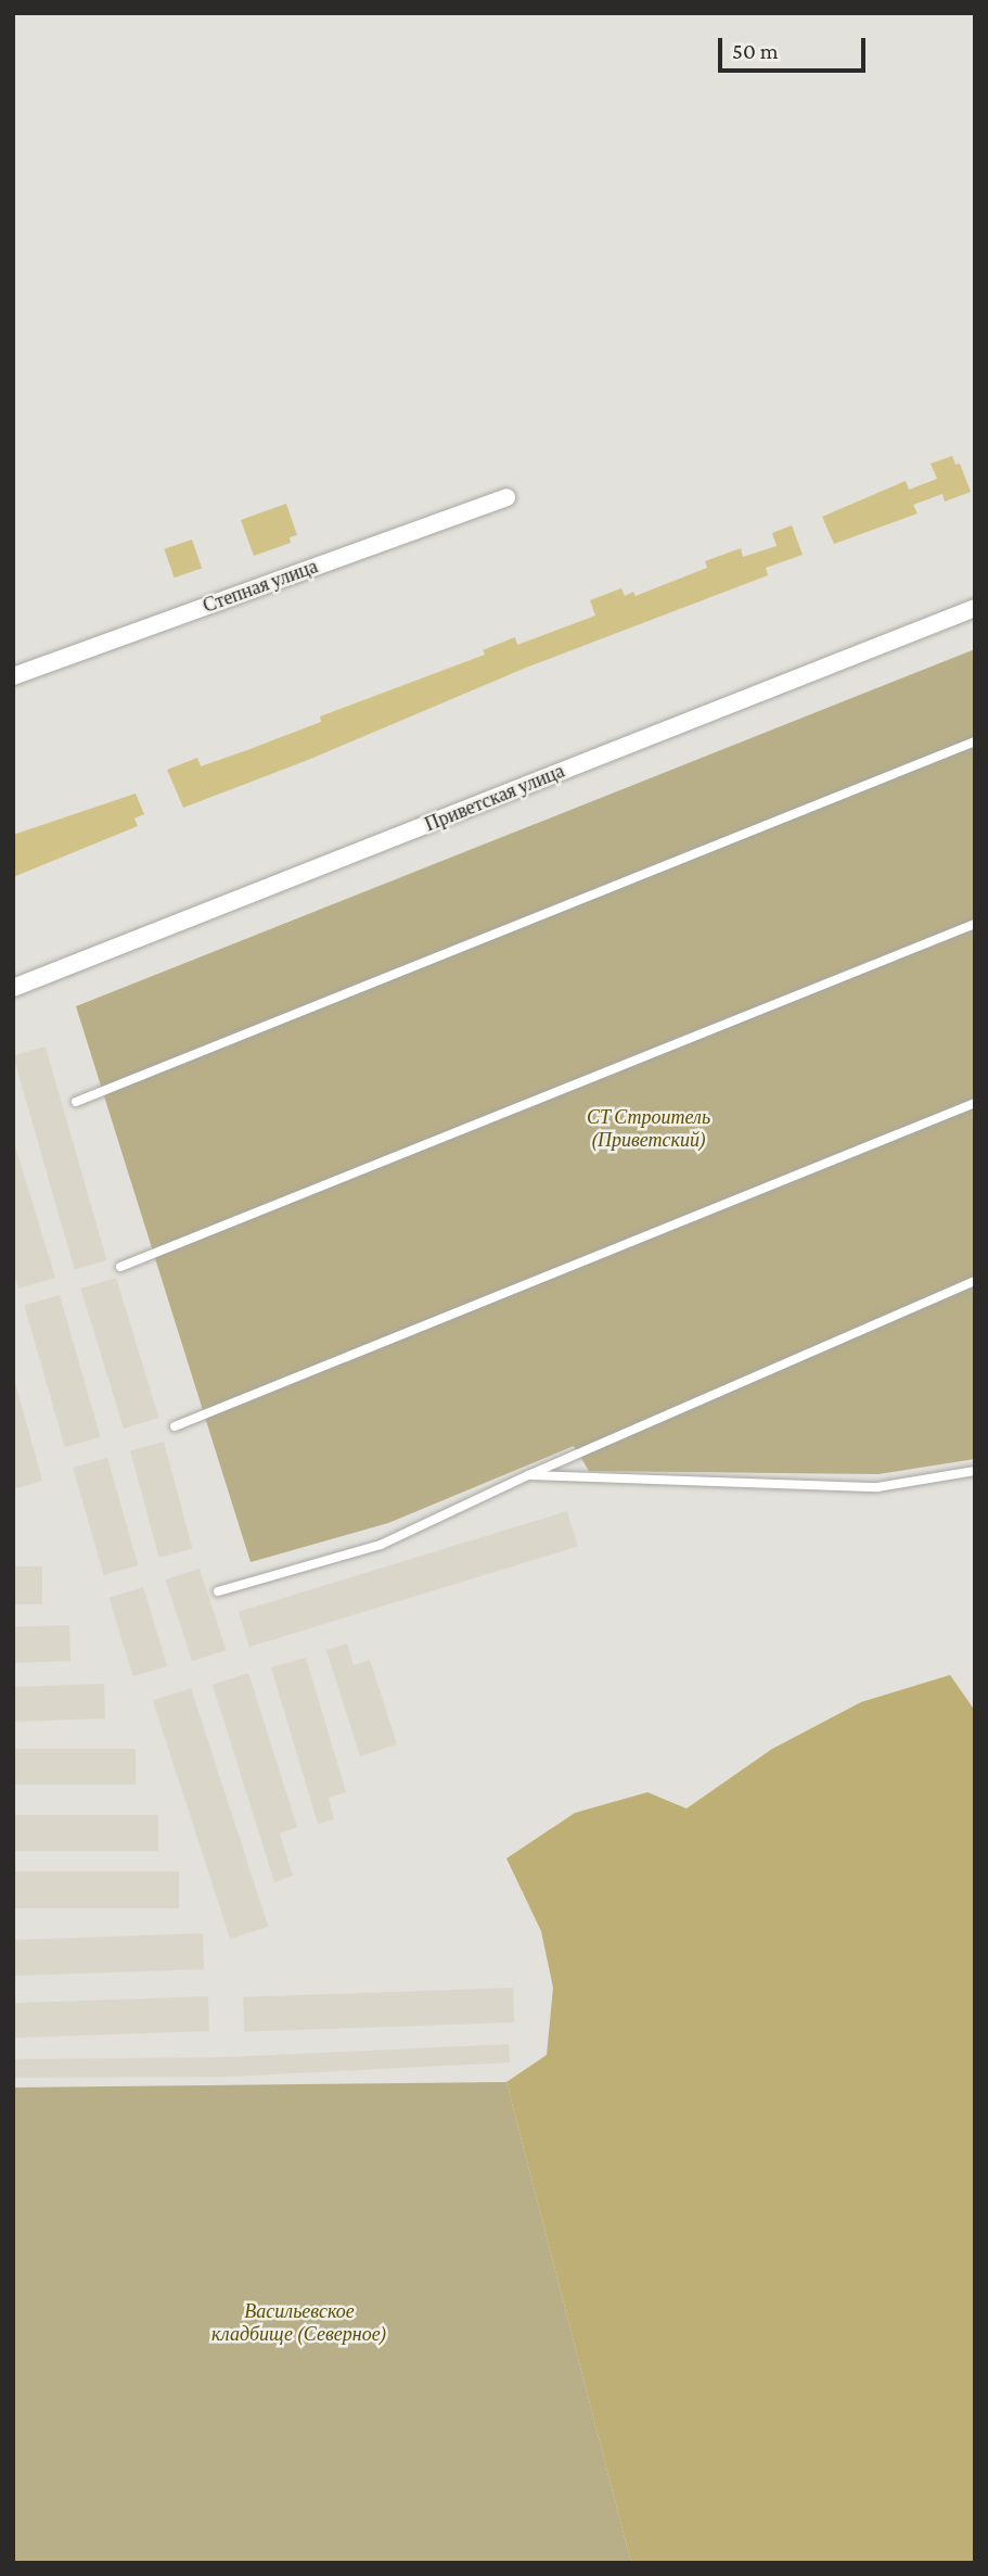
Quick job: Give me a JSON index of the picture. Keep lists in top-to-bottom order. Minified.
{"streets":{"street":["Степная улица","Приветская улица"]},"parks":["СТ Строитель (Приветский)","Васильевское кладбище (Северное)"],"scale_bar":"50 m"}
